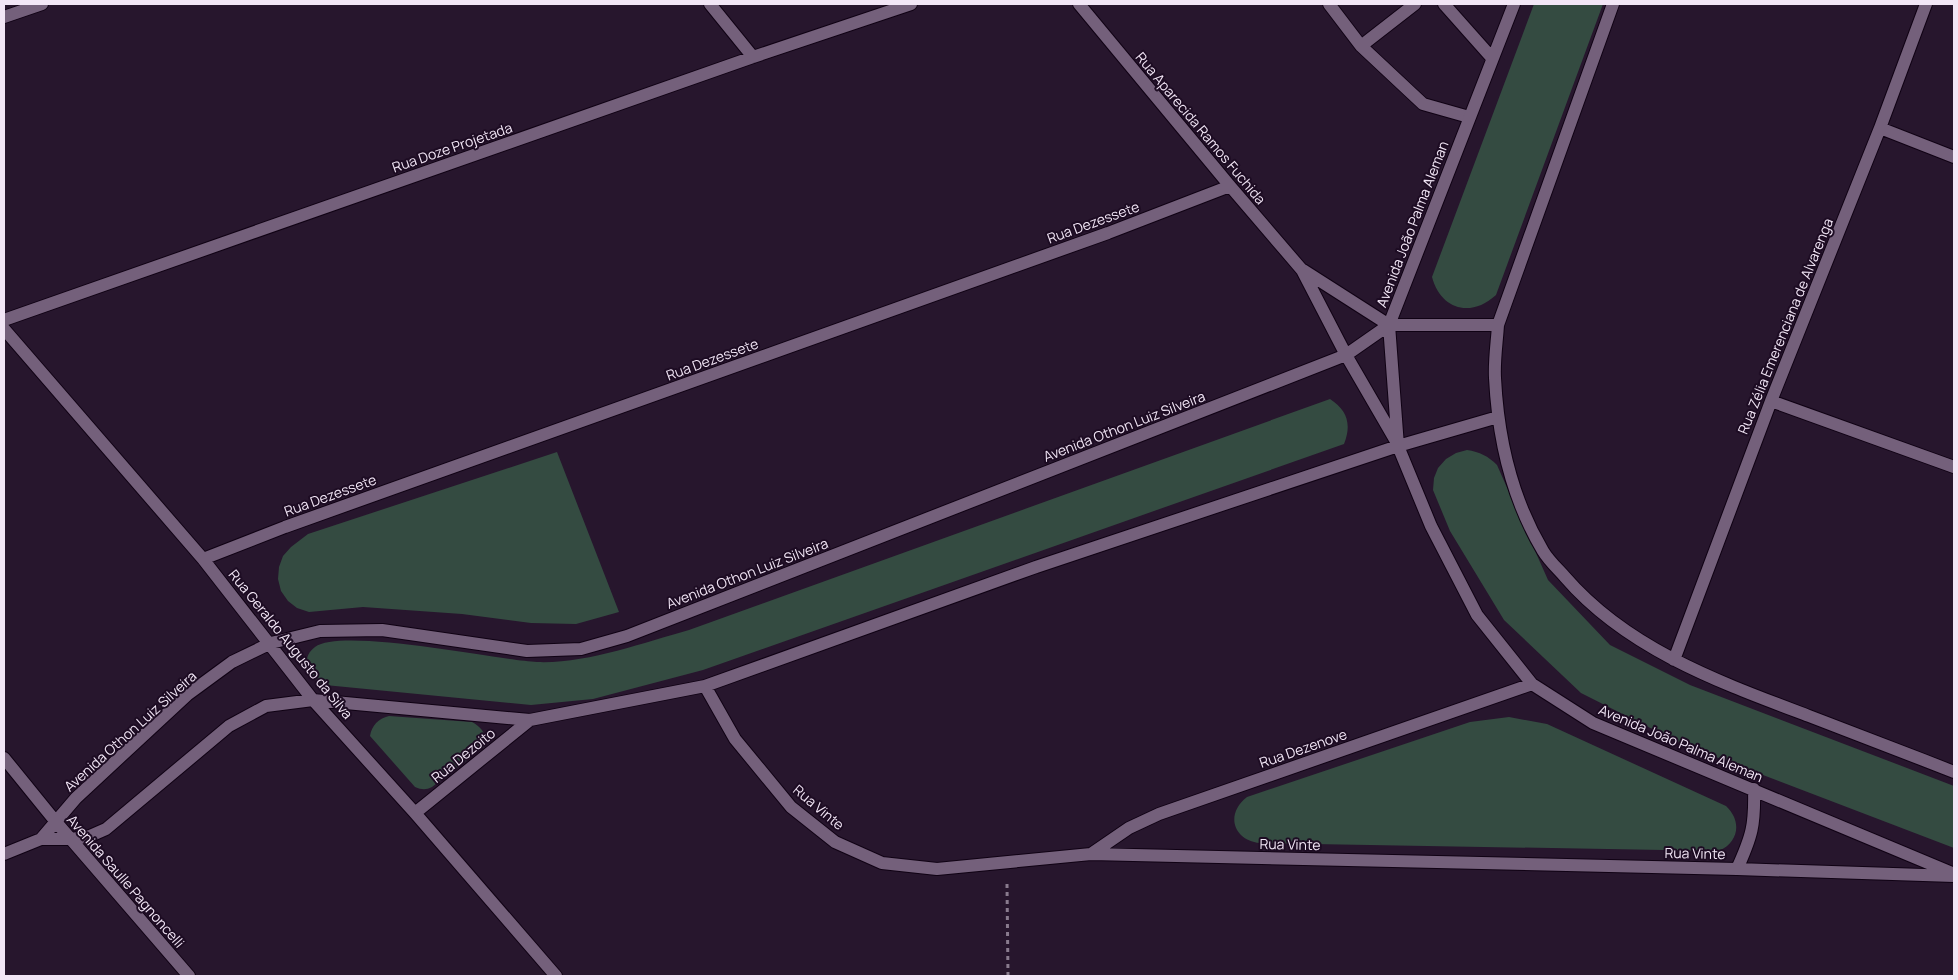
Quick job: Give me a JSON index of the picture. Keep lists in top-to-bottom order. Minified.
{"streets":{"street":["Rua Aparecida Ramos Fuchida","Rua Doze Projetada","Rua Dezessete","Avenida João Palma Aleman","Rua Zélia Emerenciana de Alvarenga","Avenida Othon Luiz Silveira","Rua Geraldo Augusto da Silva","Rua Dezenove","Rua Dezoito","Rua Vinte","Avenida Saulle Pagnoncelli"]},"crossings":[["Rua Aparecida Ramos Fuchida","Rua Dezessete"],["Rua Aparecida Ramos Fuchida","Avenida João Palma Aleman"],["Rua Aparecida Ramos Fuchida","Avenida Othon Luiz Silveira"],["Rua Dezessete","Rua Geraldo Augusto da Silva"],["Avenida João Palma Aleman","Avenida Othon Luiz Silveira"],["Avenida João Palma Aleman","Rua Dezenove"],["Avenida João Palma Aleman","Rua Vinte"],["Avenida Othon Luiz Silveira","Rua Geraldo Augusto da Silva"],["Avenida Othon Luiz Silveira","Rua Dezoito"],["Avenida Othon Luiz Silveira","Rua Vinte"],["Avenida Othon Luiz Silveira","Avenida Saulle Pagnoncelli"],["Rua Geraldo Augusto da Silva","Rua Dezoito"],["Rua Dezenove","Rua Vinte"]]}
